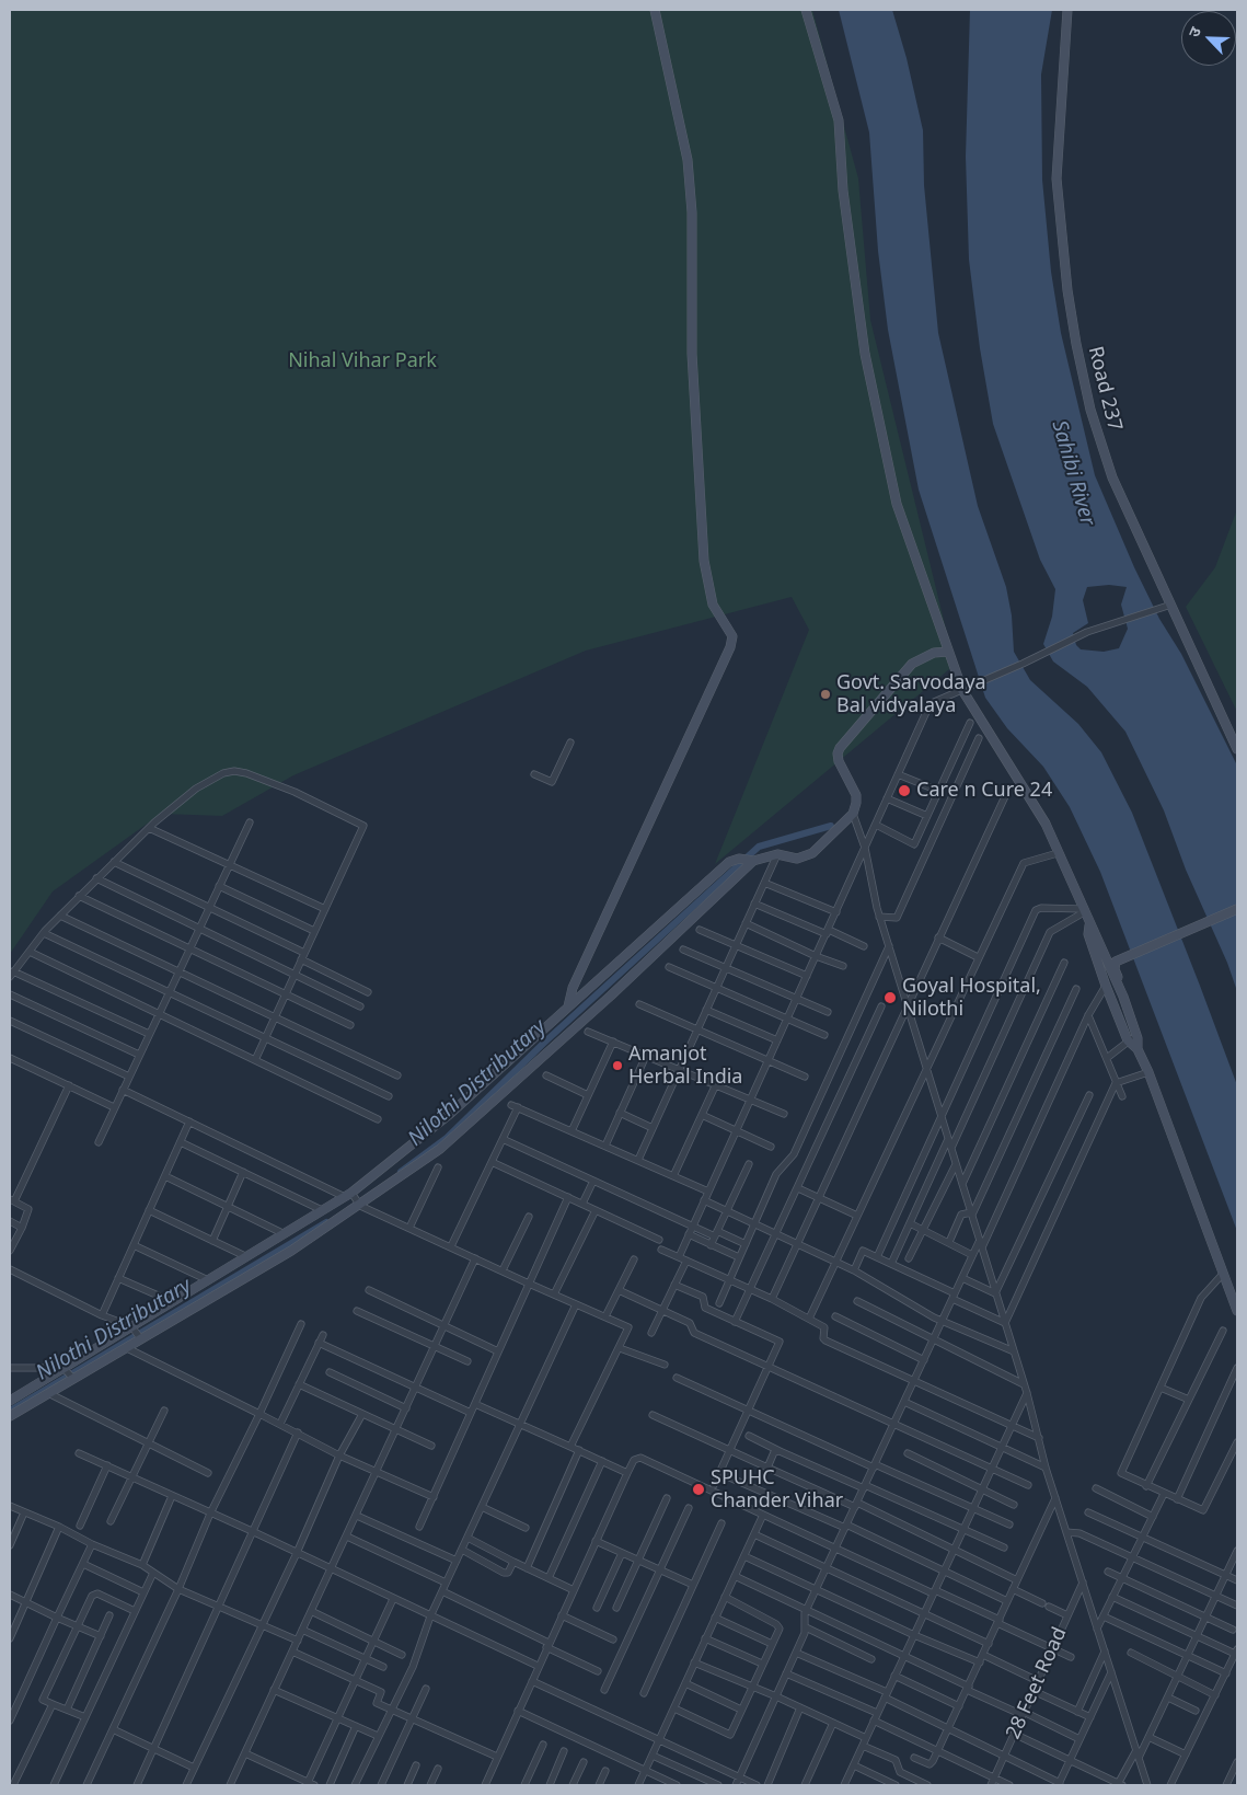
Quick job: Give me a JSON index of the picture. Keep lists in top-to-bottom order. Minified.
{"streets":{"street":["Road 237","28 Feet Road"]},"water":["Sahibi River","Nilothi Distributary"],"parks":["Nihal Vihar Park"],"places":["Govt. Sarvodaya Bal vidyalaya","Care n Cure 24","Goyal Hospital, Nilothi","Amanjot Herbal India","SPUHC Chander Vihar"],"north":"top left"}
